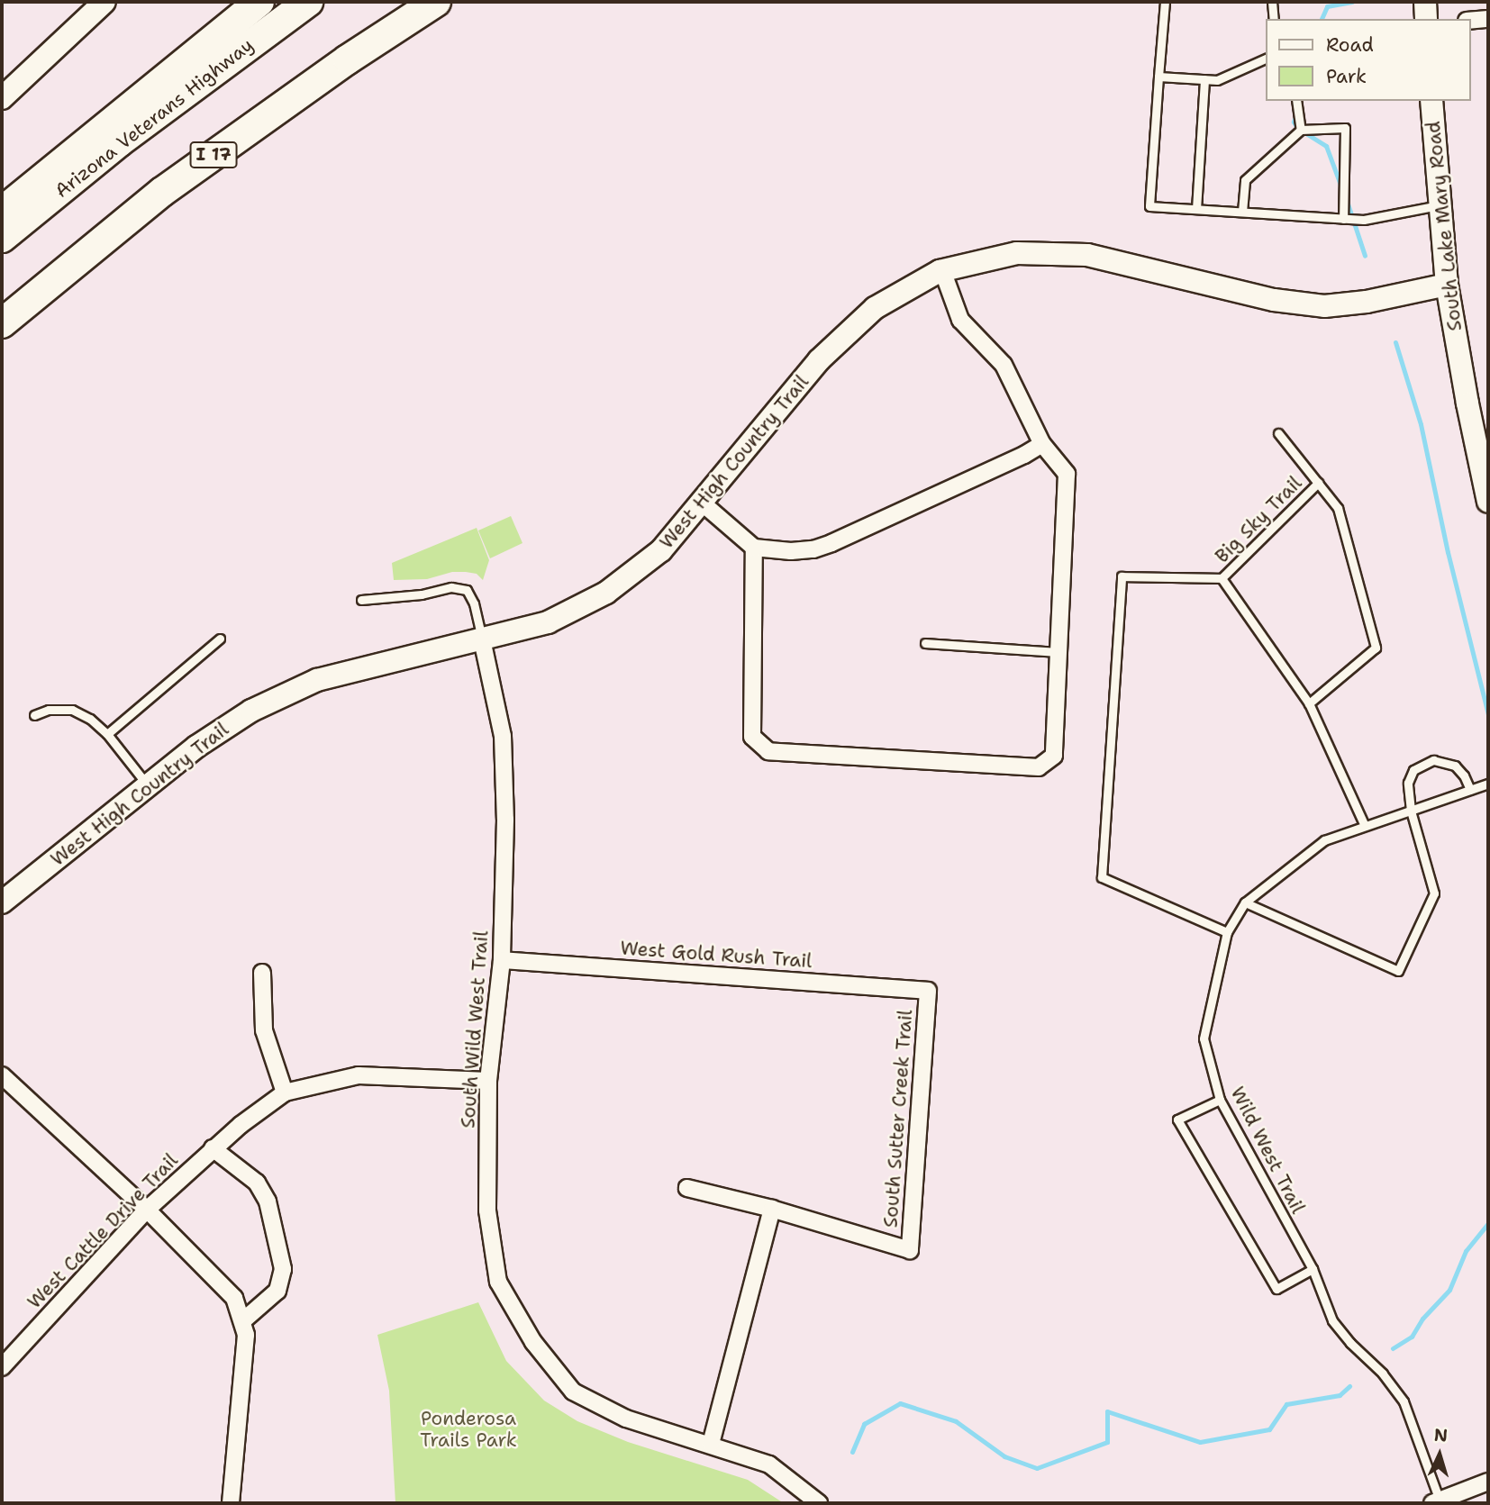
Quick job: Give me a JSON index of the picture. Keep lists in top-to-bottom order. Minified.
{"streets":{"highway":["Arizona Veterans Highway","I 17"],"street":["South Lake Mary Road","West High Country Trail","West Gold Rush Trail","South Wild West Trail","South Sutter Creek Trail","West Cattle Drive Trail"],"lane":["Big Sky Trail","Wild West Trail"]},"crossings":[["South Lake Mary Road","West High Country Trail"],["West High Country Trail","South Wild West Trail"],["West Gold Rush Trail","South Wild West Trail"],["West Gold Rush Trail","South Sutter Creek Trail"],["South Wild West Trail","West Cattle Drive Trail"]],"parks":["Ponderosa Trails Park"],"legend":["Road","Park"],"north":"top"}
